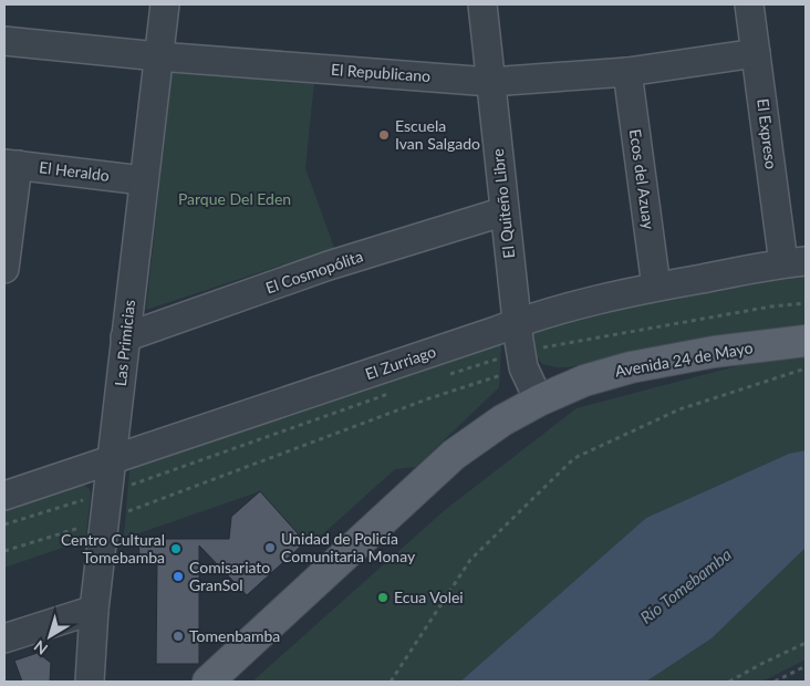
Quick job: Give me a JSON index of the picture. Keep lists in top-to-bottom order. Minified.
{"streets":{"main road":["Avenida 24 de Mayo"],"street":["El Republicano","El Expreso","El Heraldo","Ecos del Azuay","El Quiteño Libre","El Cosmopólita","Las Primicias","El Zurriago"]},"crossings":[["El Republicano","El Expreso"],["El Republicano","Ecos del Azuay"],["El Republicano","El Quiteño Libre"],["El Republicano","Las Primicias"],["El Expreso","El Zurriago"],["El Heraldo","Las Primicias"],["Ecos del Azuay","El Zurriago"],["El Quiteño Libre","El Cosmopólita"],["El Quiteño Libre","Avenida 24 de Mayo"],["El Quiteño Libre","El Zurriago"],["El Cosmopólita","Las Primicias"],["Las Primicias","El Zurriago"]],"water":["Río Tomebamba"],"parks":["Parque Del Eden"],"places":["Escuela Ivan Salgado","Unidad de Policía Comunitaria Monay","Centro Cultural Tomebamba","Comisariato GranSol","Ecua Volei","Tomenbamba"],"north":"bottom left"}
